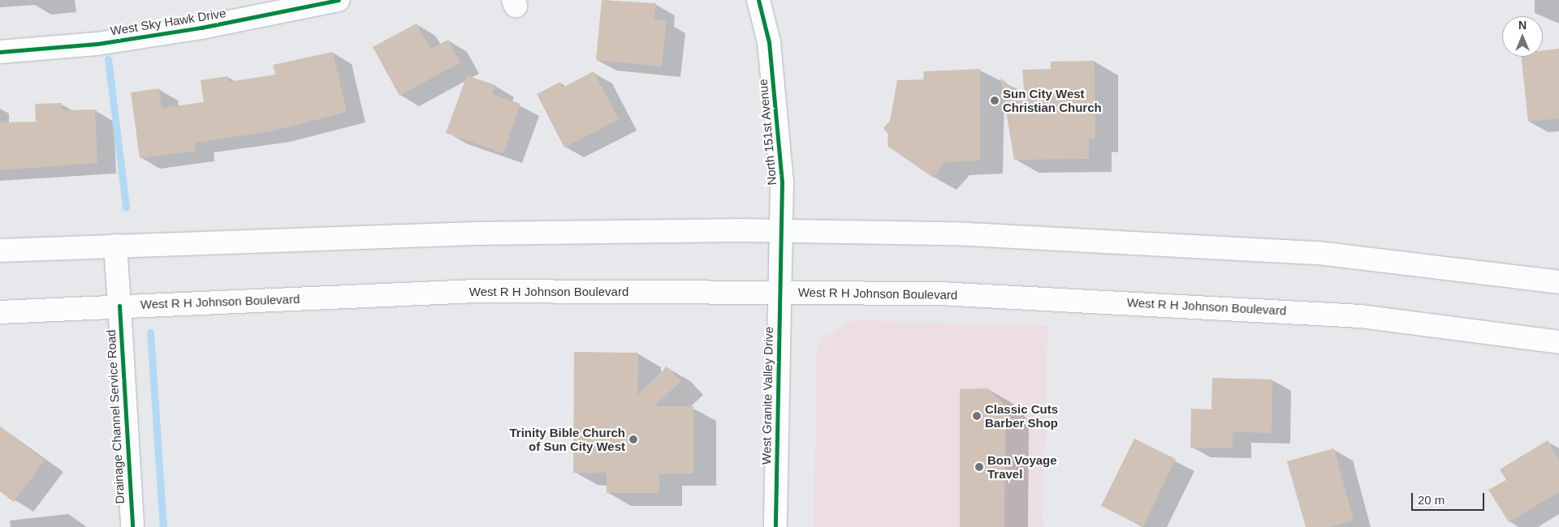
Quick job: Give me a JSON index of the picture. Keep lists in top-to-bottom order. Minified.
{"streets":{"main road":["West Sky Hawk Drive","North 151st Avenue","West R H Johnson Boulevard","West Granite Valley Drive","Drainage Channel Service Road"]},"crossings":[["North 151st Avenue","West Granite Valley Drive"],["West R H Johnson Boulevard","West Granite Valley Drive"],["West R H Johnson Boulevard","Drainage Channel Service Road"]],"places":["Sun City West Christian Church","Classic Cuts Barber Shop","Trinity Bible Church of Sun City West","Bon Voyage Travel"],"scale_bar":"20 m","north":"top"}
